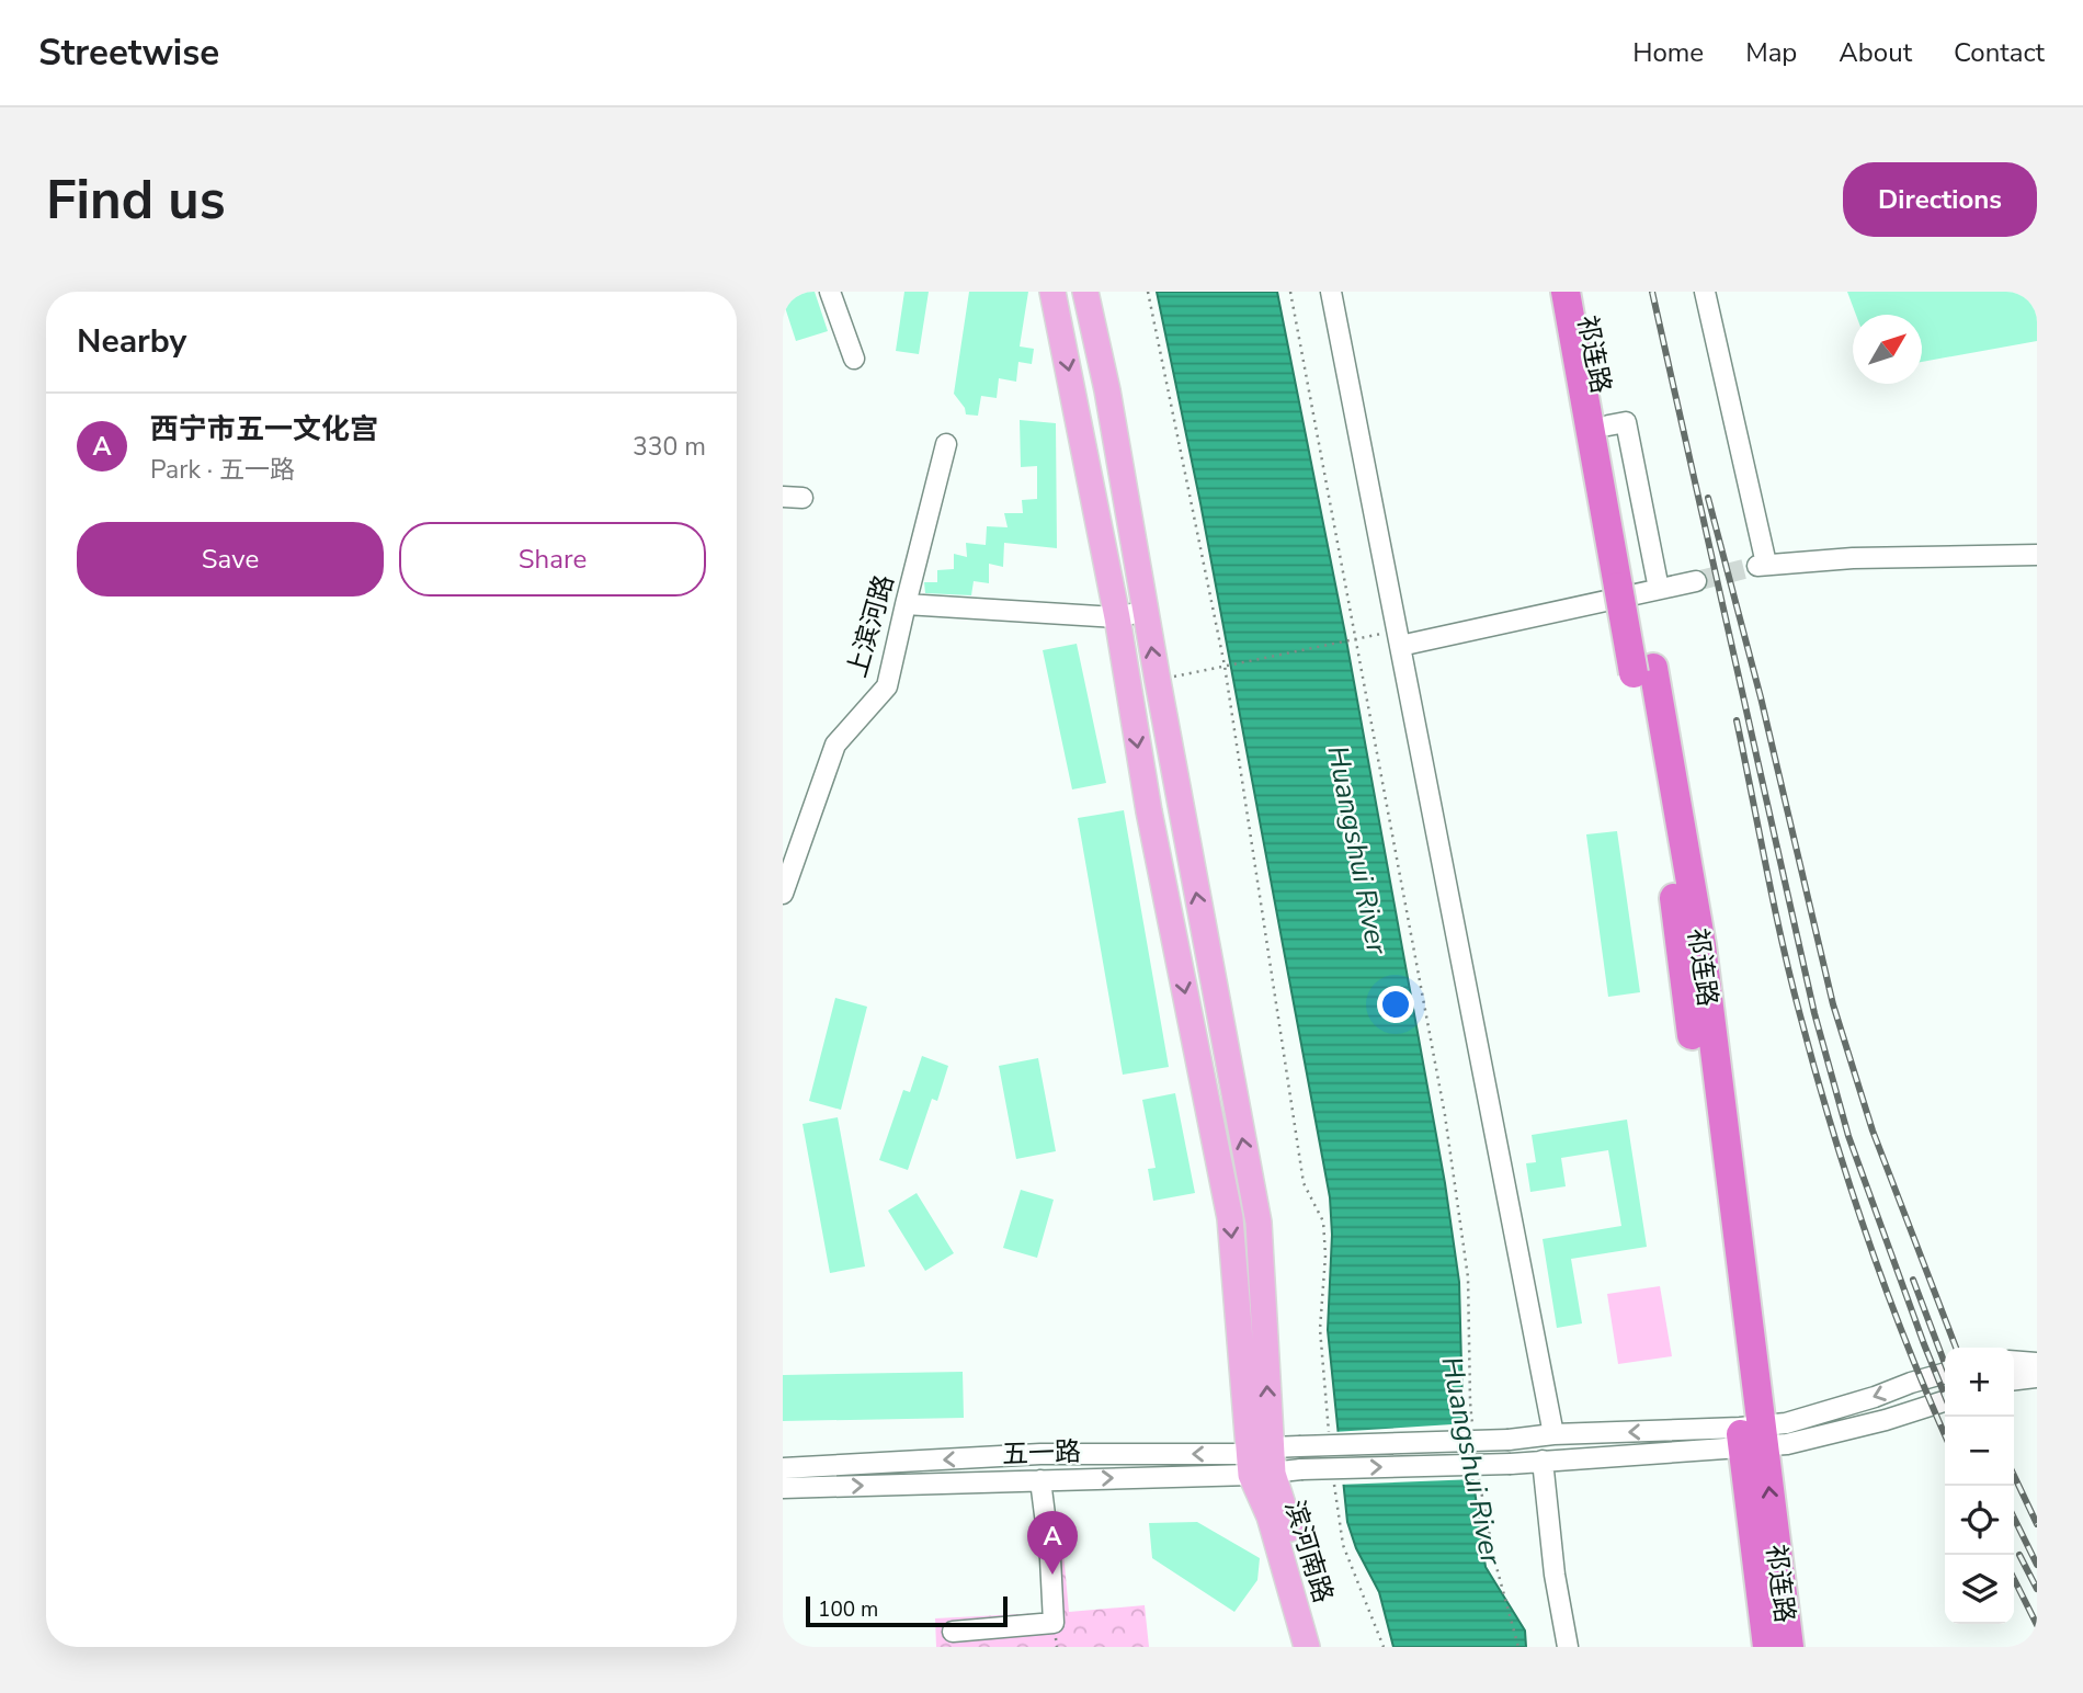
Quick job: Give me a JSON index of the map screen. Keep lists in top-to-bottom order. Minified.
{"streets":{"highway":["祁连路"],"main road":["滨河南路"],"street":["上滨河路","五一路"]},"crossings":[["祁连路","五一路"],["五一路","滨河南路"]],"water":["Huangshui River"],"scale_bar":"100 m","north":"top right","page":{"header":"Streetwise","nav":["Home","Map","About","Contact"],"buttons":["Directions",["Save","Share"]],"title":"Find us","heading":"Nearby","list":[{"mark":"A","name":"西宁市五一文化宫","note":"Park · 五一路","value":"330 m"}],"map_buttons":["+","−"],"pins":"A","scale":"100 m"}}
